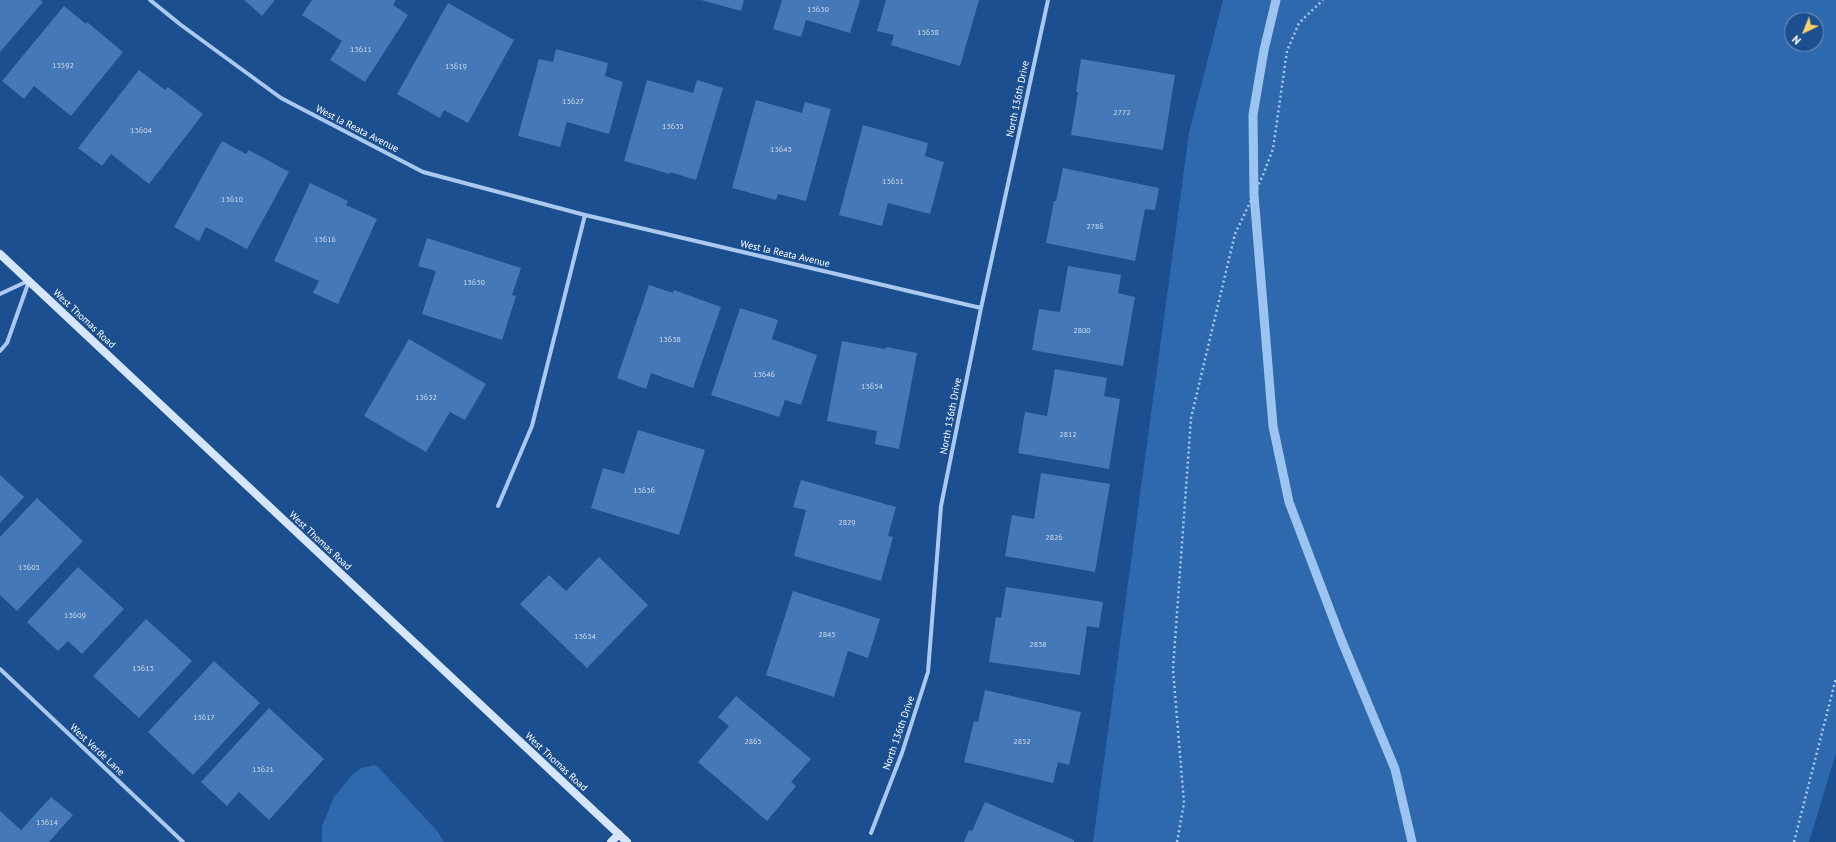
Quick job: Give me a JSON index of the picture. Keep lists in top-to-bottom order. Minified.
{"streets":{"main road":["West Thomas Road"],"street":["North 136th Drive","West la Reata Avenue","West Verde Lane"]},"crossings":[["North 136th Drive","West la Reata Avenue"]],"house_numbers":["13630","13638","13611","13592","13619","13627","2772","13635","13604","13643","13651","13610","2786","13616","13630","2800","13638","13646","13654","13632","2812","13636","2829","2826","13605","13609","2845","13634","2838","13613","13617","2865","2852","13621","13614"],"north":"bottom left"}
